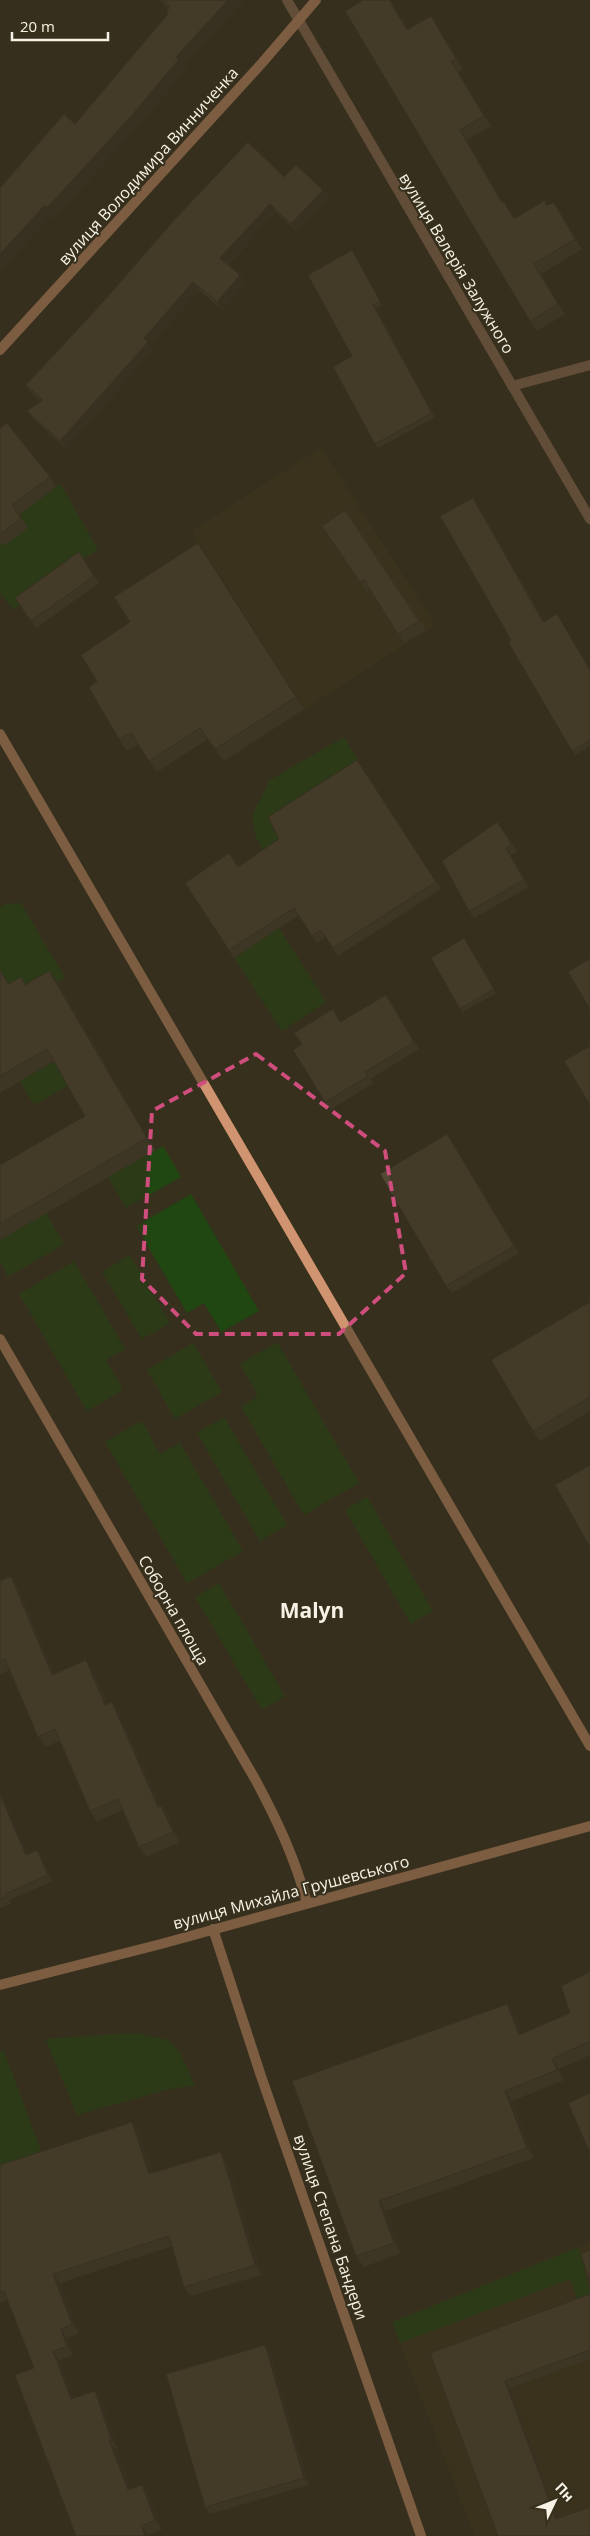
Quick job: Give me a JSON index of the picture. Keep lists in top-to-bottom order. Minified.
{"streets":{"street":["вулиця Володимира Винниченка","вулиця Валерія Залужного","Соборна площа","вулиця Михайла Грушевського","вулиця Степана Бандери"]},"crossings":[["вулиця Володимира Винниченка","вулиця Валерія Залужного"],["Соборна площа","вулиця Михайла Грушевського"],["вулиця Михайла Грушевського","вулиця Степана Бандери"]],"districts":["Malyn"],"scale_bar":"20 m","north":"top right"}
